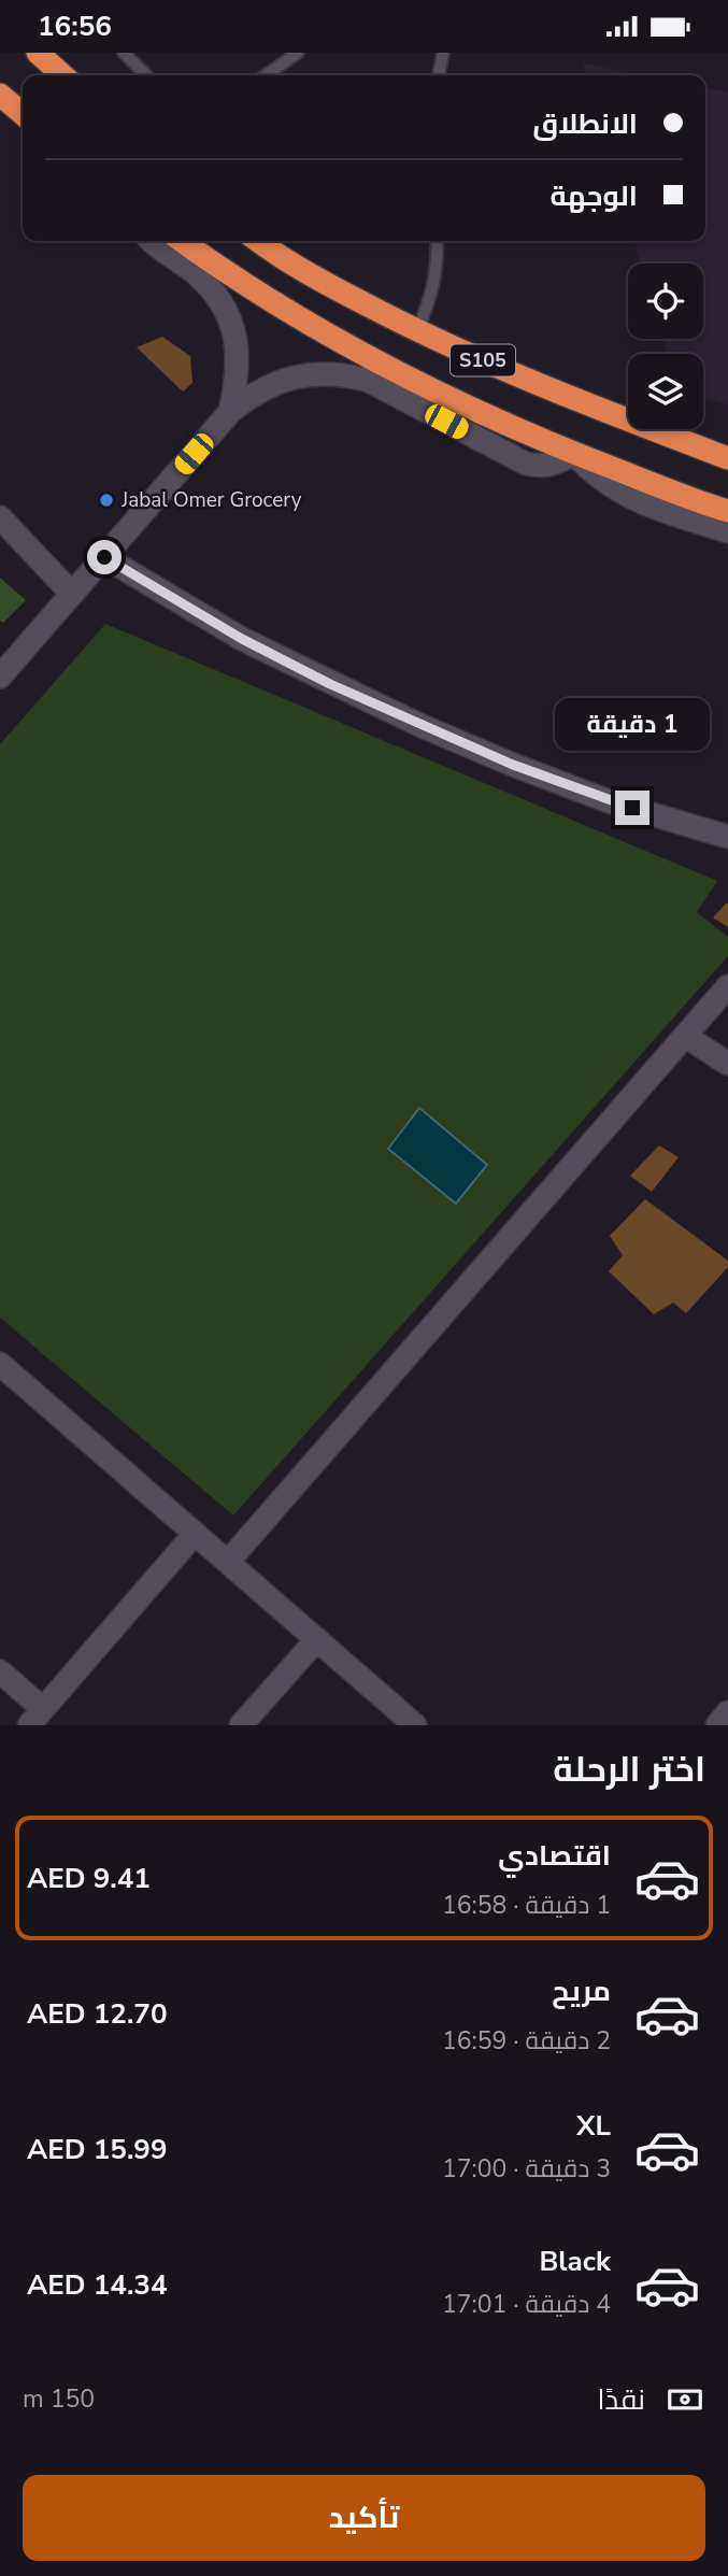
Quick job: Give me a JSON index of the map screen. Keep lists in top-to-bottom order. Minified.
{"streets":{"highway":["S105"]},"places":["Jabal Omer Grocery"],"page":{"status":"16:56","banner":["الانطلاق","الوجهة"],"bubble":"1 دقيقة","heading":"اختر الرحلة","list":[{"name":"اقتصادي","note":"1 دقيقة · 16:58","value":"AED 9.41"},{"name":"مريح","note":"2 دقيقة · 16:59","value":"AED 12.70"},{"name":"XL","note":"3 دقيقة · 17:00","value":"AED 15.99"},{"name":"Black","note":"4 دقيقة · 17:01","value":"AED 14.34"}],"pay":["نقدًا","150 m"],"buttons":"تأكيد"}}
